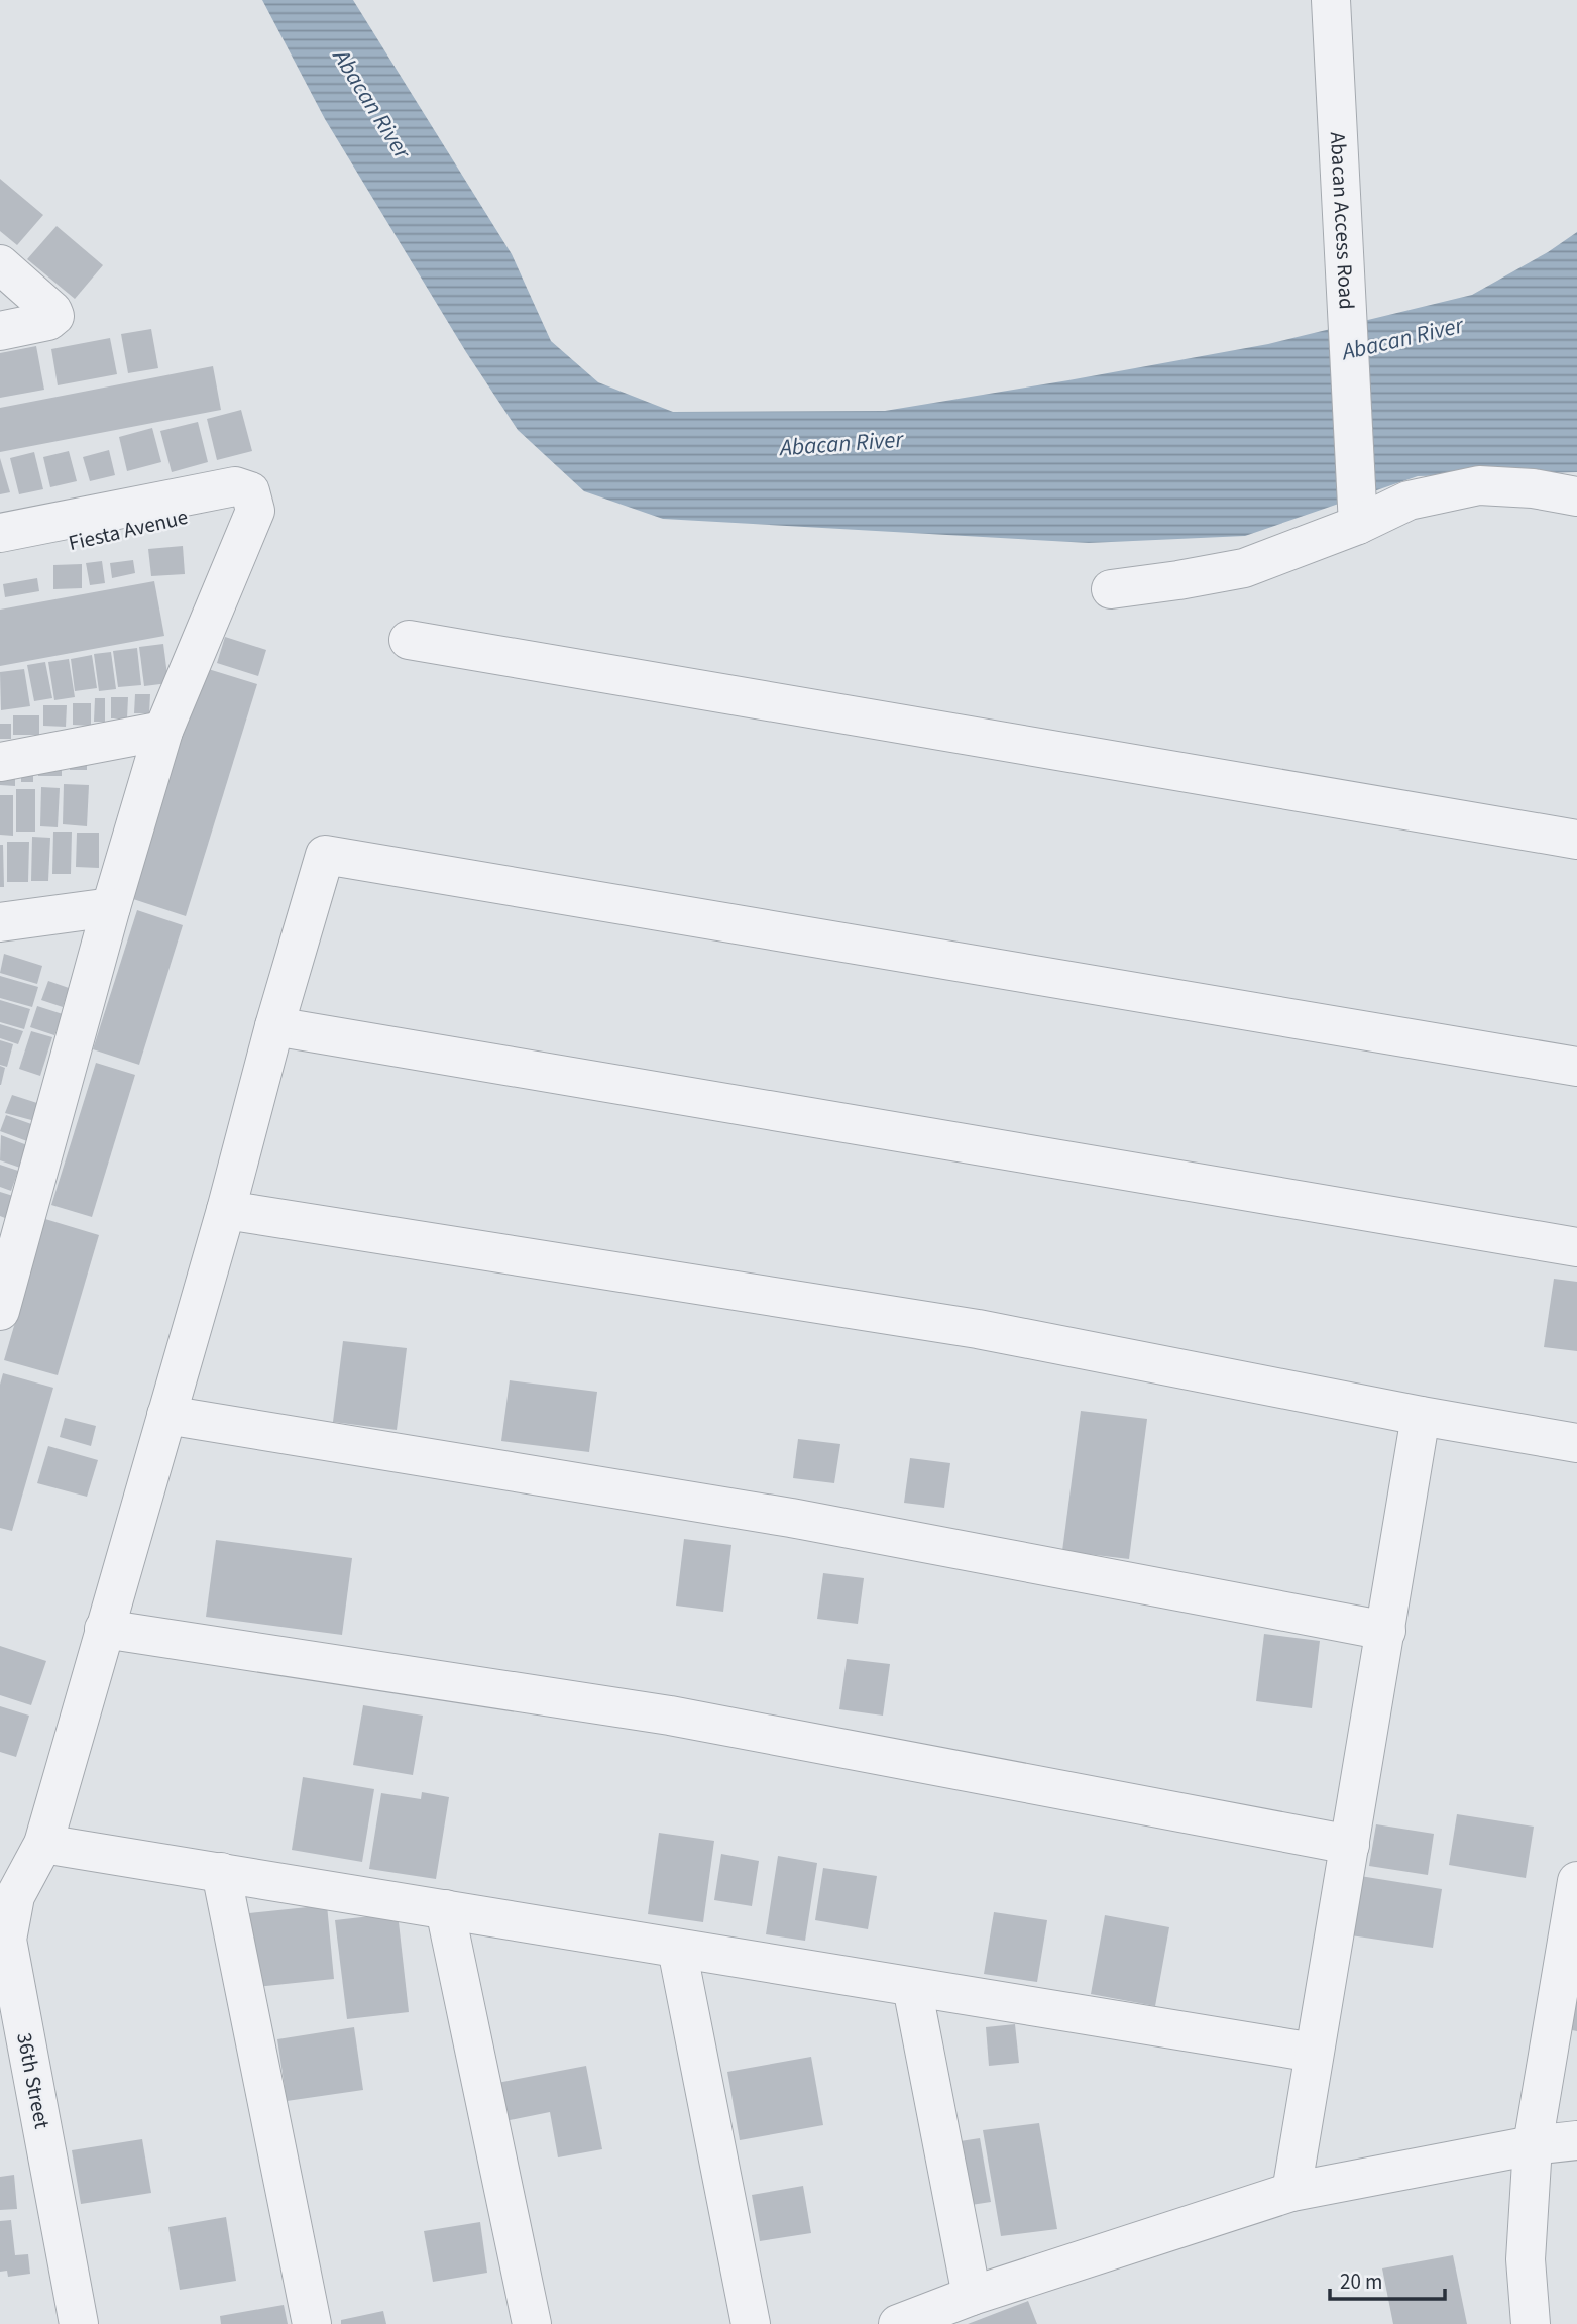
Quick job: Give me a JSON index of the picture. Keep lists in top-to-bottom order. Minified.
{"streets":{"street":["Abacan Access Road","Fiesta Avenue","36th Street"]},"water":["Abacan River"],"scale_bar":"20 m"}
